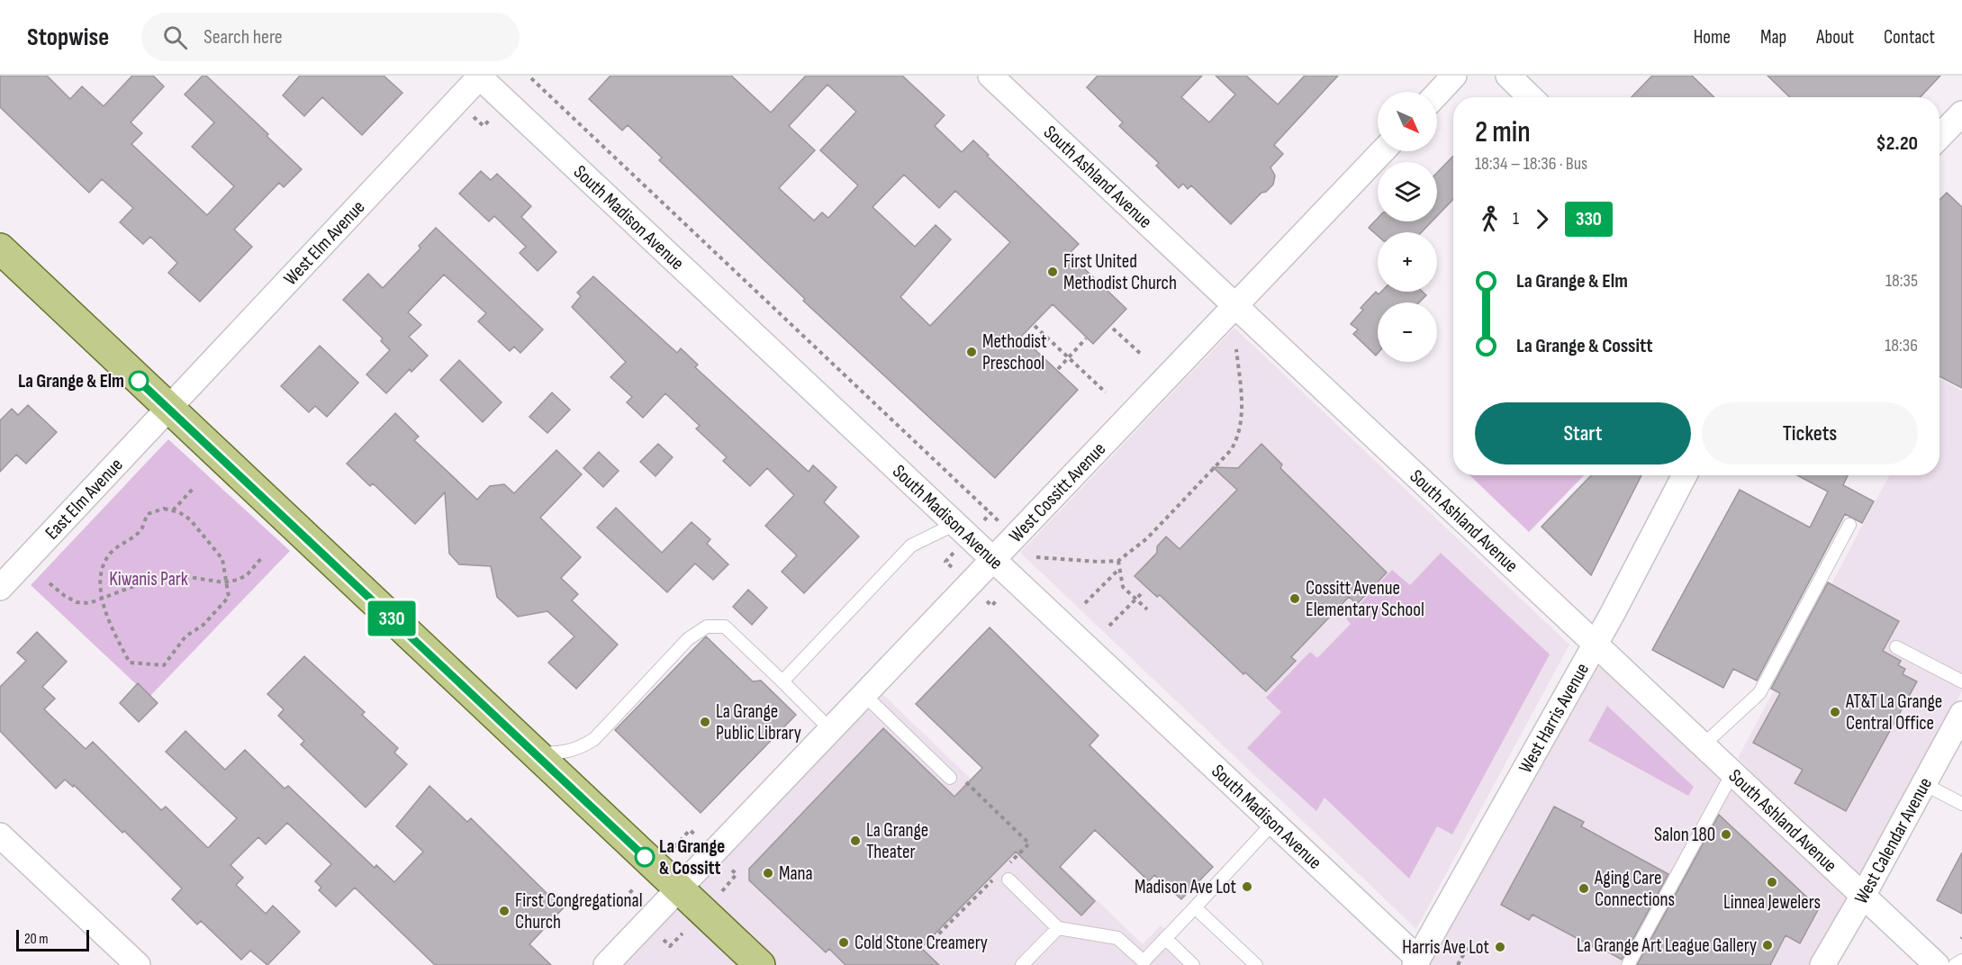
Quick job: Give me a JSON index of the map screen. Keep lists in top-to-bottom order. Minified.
{"streets":{"street":["South Ashland Avenue","South Madison Avenue","West Elm Avenue","West Cossitt Avenue","East Elm Avenue","West Harris Avenue","West Calendar Avenue"]},"crossings":[["South Ashland Avenue","West Cossitt Avenue"],["South Ashland Avenue","West Harris Avenue"],["South Ashland Avenue","West Calendar Avenue"],["South Madison Avenue","West Elm Avenue"],["South Madison Avenue","West Cossitt Avenue"],["South Madison Avenue","West Harris Avenue"],["West Elm Avenue","East Elm Avenue"]],"parks":["Kiwanis Park"],"places":["First United Methodist Church","Methodist Preschool","La Grange & Elm","Cossitt Avenue Elementary School","AT&T La Grange Central Office","La Grange Public Library","Salon 180","La Grange Theater","La Grange & Cossitt","Mana","Linnea Jewelers","Madison Ave Lot","Aging Care Connections","First Congregational Church","Cold Stone Creamery","La Grange Art League Gallery","Harris Ave Lot"],"lines":["bus line 330"],"scale_bar":"20 m","north":"bottom right","page":{"header":"Stopwise","search":"Search here","nav":["Home","Map","About","Contact"],"on_map":"330","map_buttons":["+","−"],"heading":["2 min","18:34 – 18:36 · Bus","$2.20"],"legs":["1","330"],"list":[{"name":"La Grange & Elm","value":"18:35"},{"name":"La Grange & Cossitt","value":"18:36"}],"buttons":["Start","Tickets"],"scale":"20 m"}}
